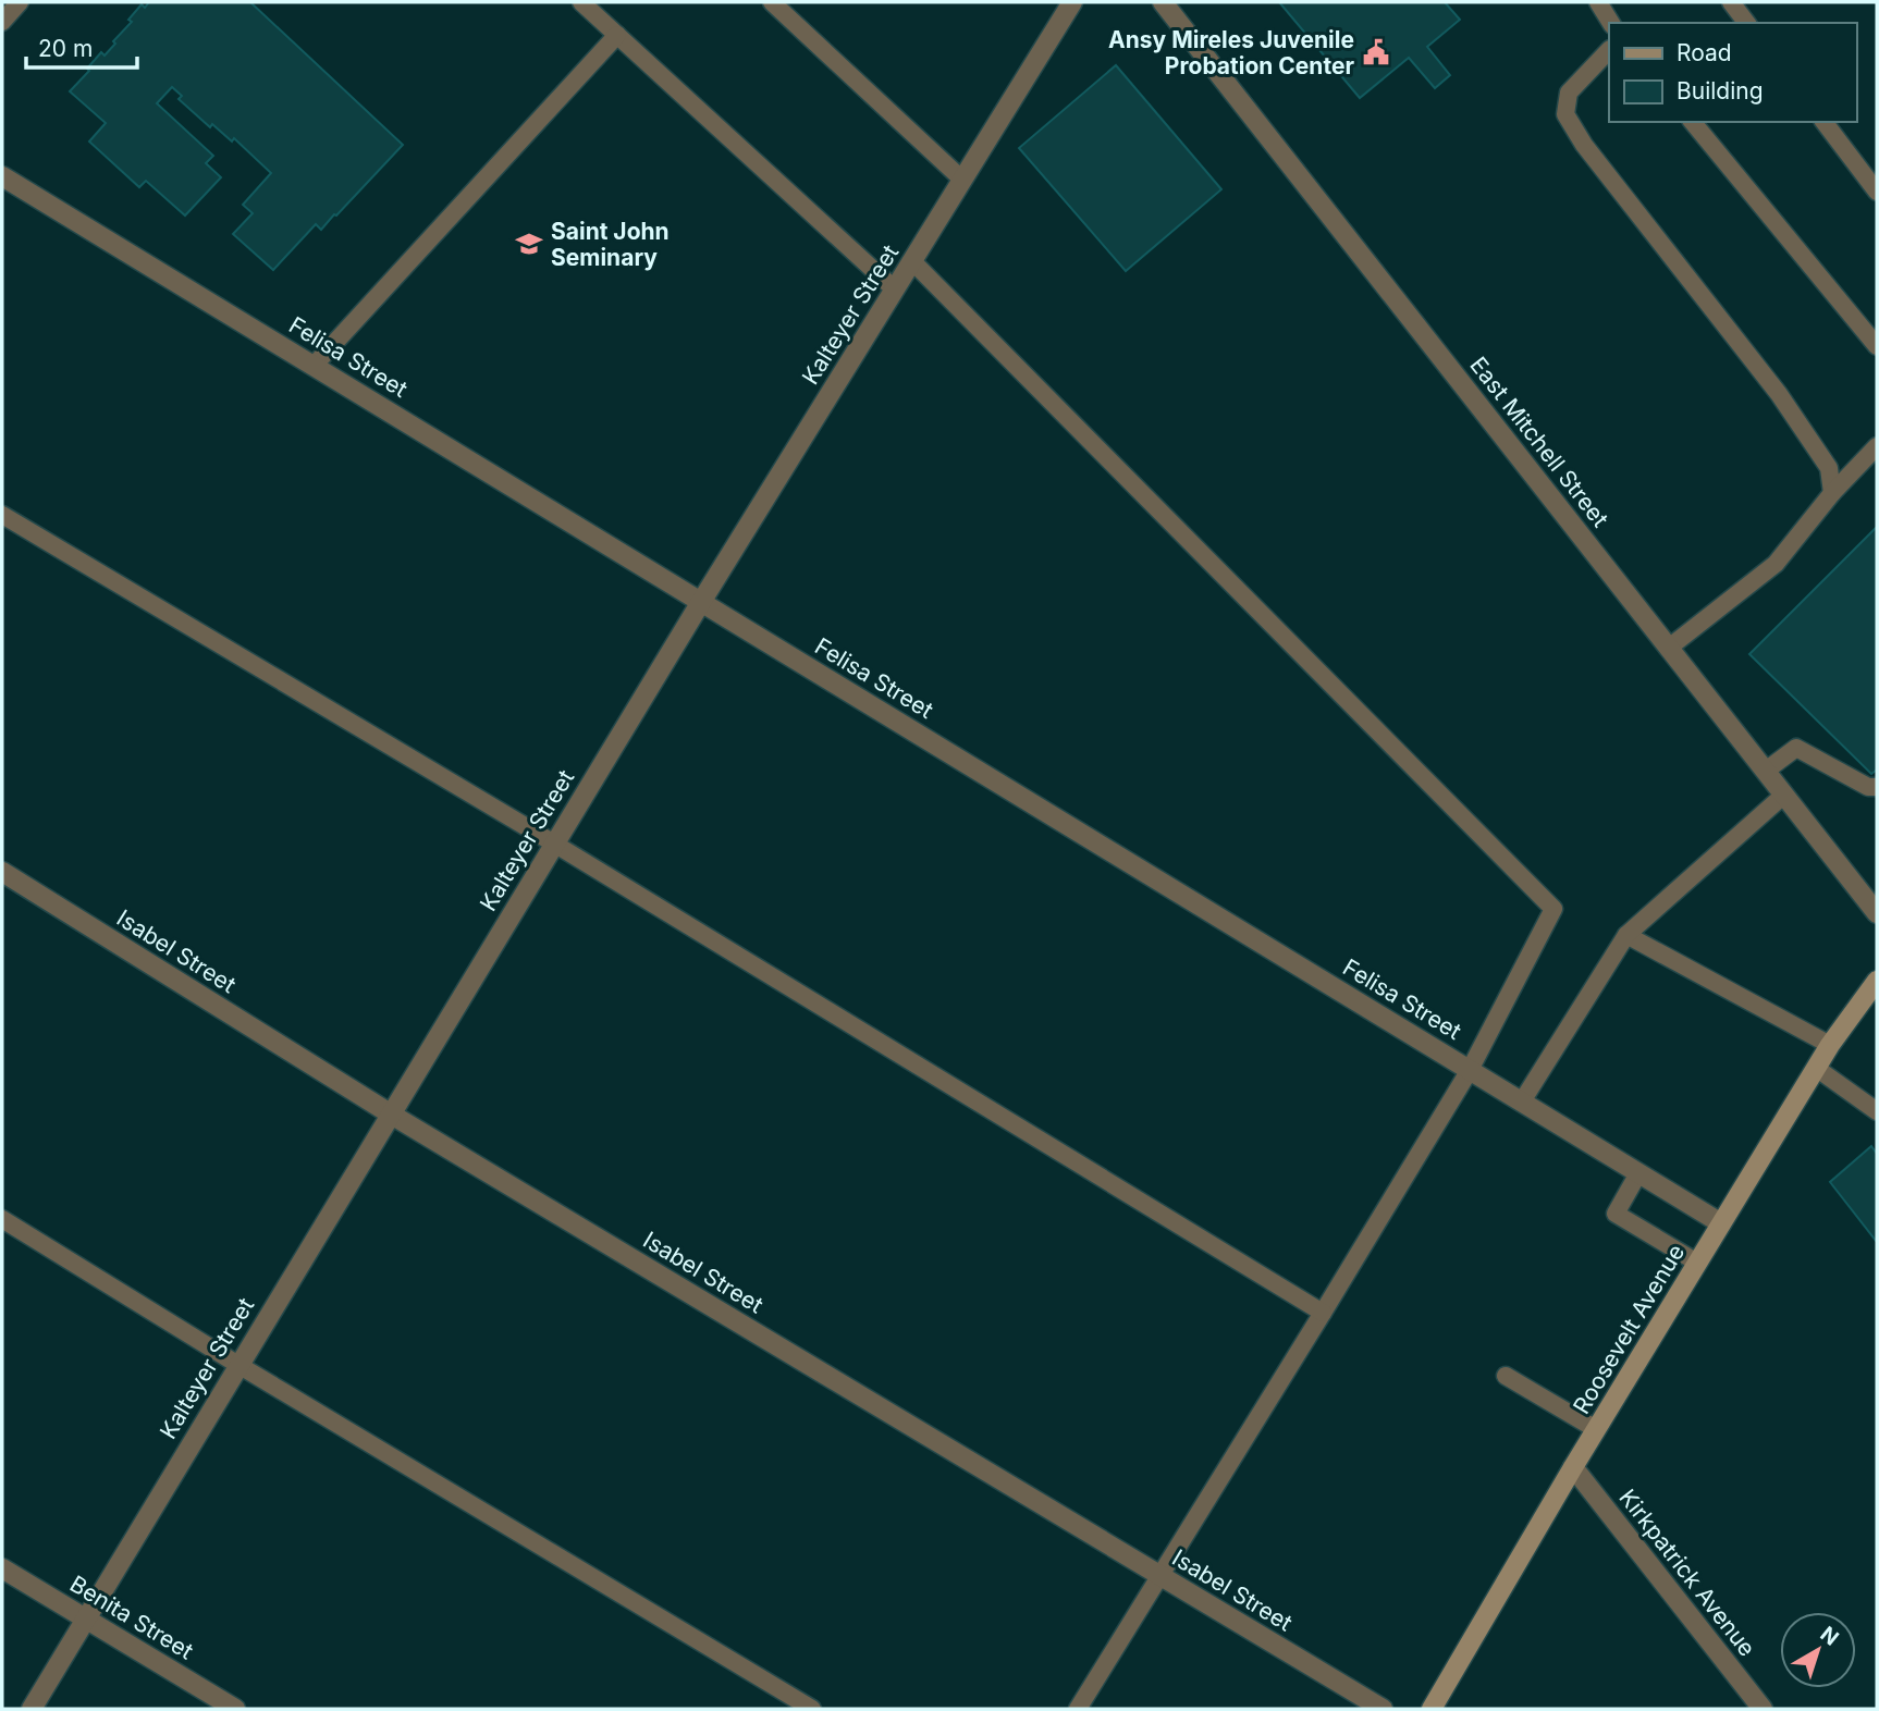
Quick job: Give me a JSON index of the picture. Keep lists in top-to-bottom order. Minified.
{"streets":{"main road":["Roosevelt Avenue"],"street":["Kalteyer Street","Felisa Street","East Mitchell Street","Isabel Street","Kirkpatrick Avenue","Benita Street"]},"crossings":[["Kalteyer Street","Felisa Street"],["Kalteyer Street","Isabel Street"],["Kalteyer Street","Benita Street"],["Felisa Street","Roosevelt Avenue"],["Roosevelt Avenue","Kirkpatrick Avenue"]],"places":{"public building":["Ansy Mireles Juvenile Probation Center"],"school or university":["Saint John Seminary"]},"legend":["Road","Building"],"scale_bar":"20 m","north":"top right"}
